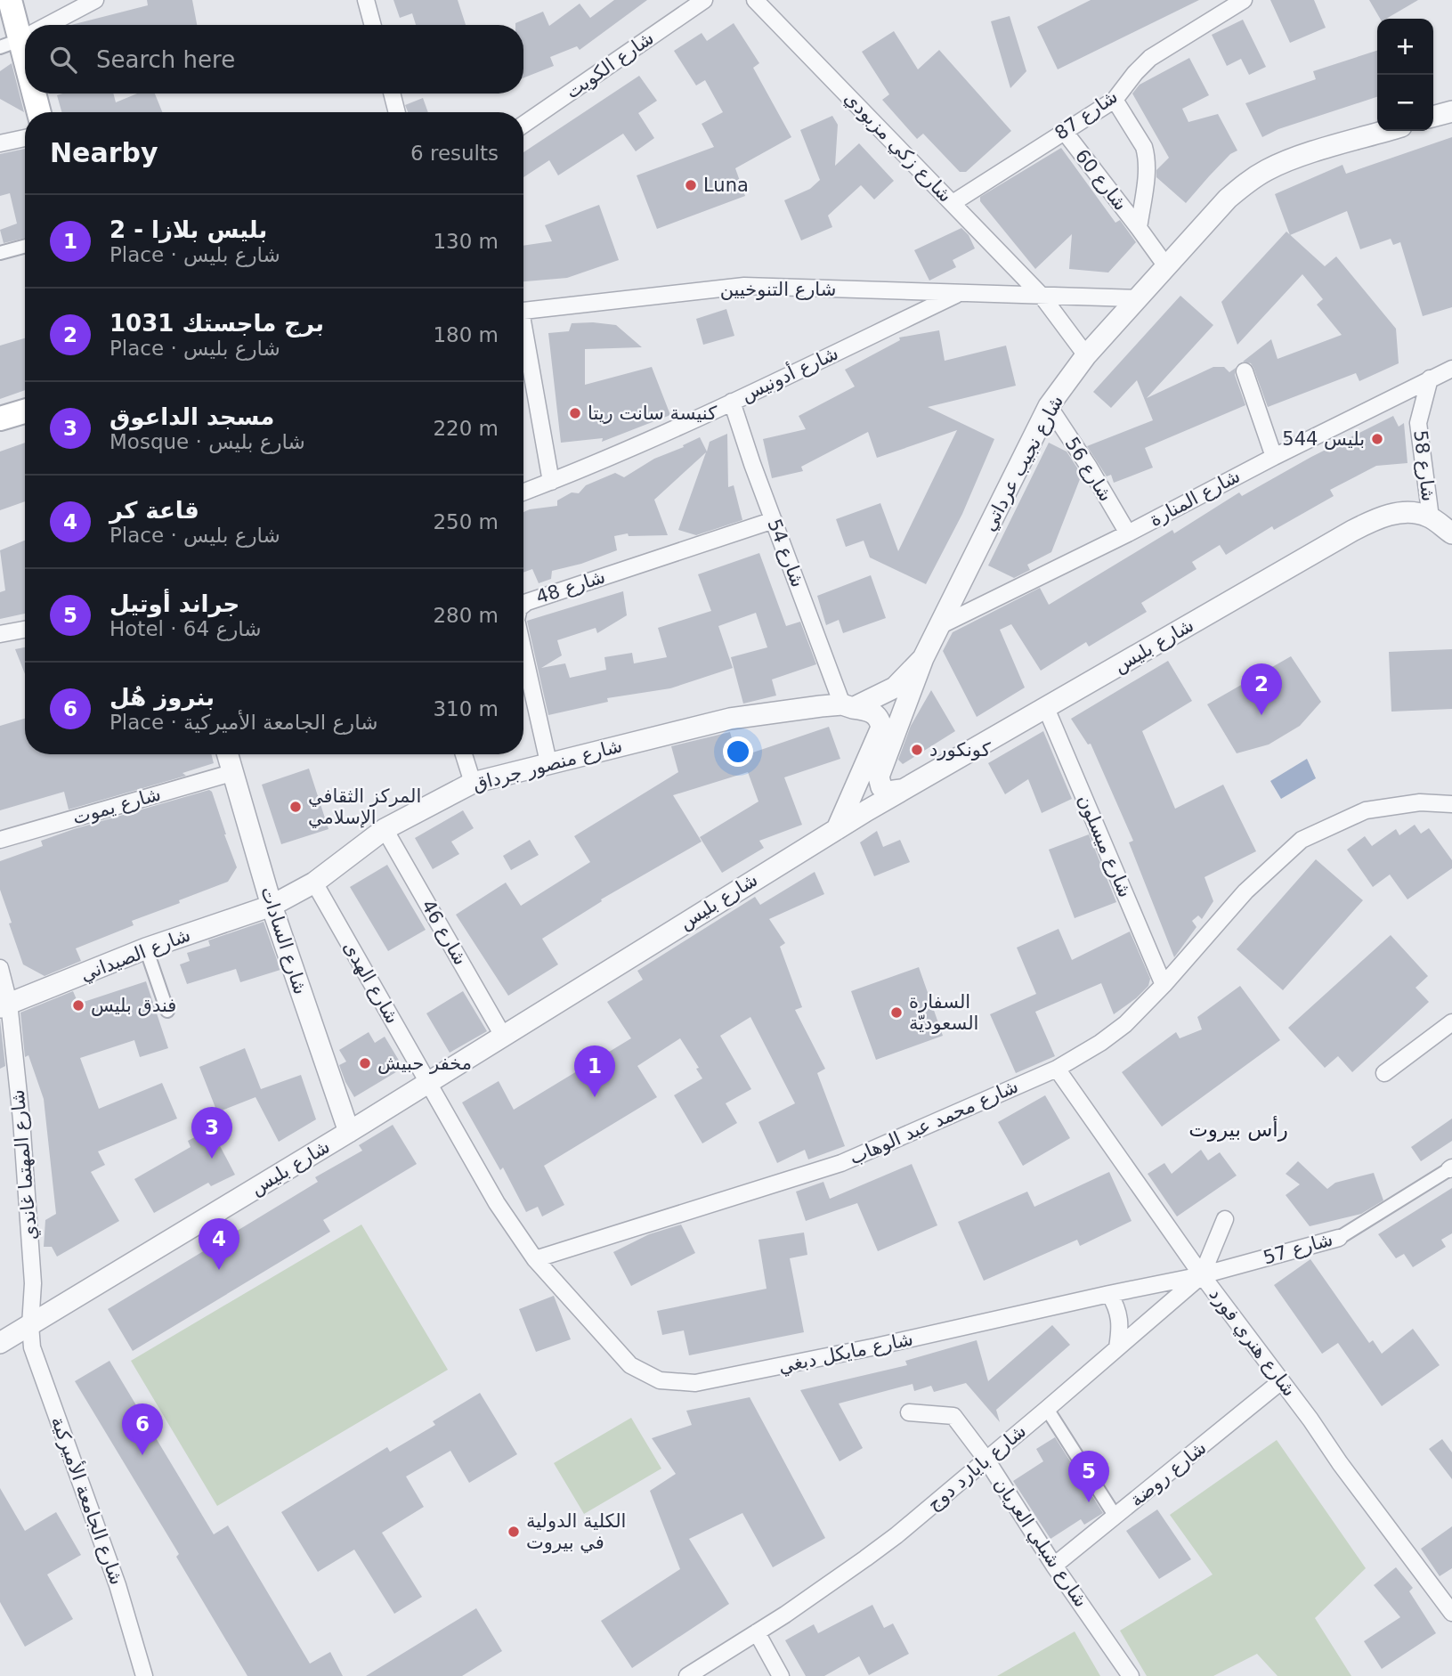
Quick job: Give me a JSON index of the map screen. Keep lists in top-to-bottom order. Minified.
{"streets":{"street":["شارع الكويت","شارع 87","شارع زكي مزبودي","شارع 60","شارع التنوخيين","شارع أدونيس","شارع نجيب عرداتي","شارع 58","شارع 56","شارع المنارة","شارع 54","شارع 48","شارع بليس","شارع منصور جرداق","شارع يموت","شارع ميسلون","شارع 46","شارع السادات","شارع الصيداني","شارع الهدى","شارع محمد عبد الوهاب","شارع المهتما غاندي","شارع 57","شارع هنري فورد","شارع مايكل دبغي","شارع بايارد دوج","شارع روضة","شارع الجامعة الأميركية","شارع شبلي العريان"]},"crossings":[["شارع 87","شارع زكي مزبودي"],["شارع 87","شارع 60"],["شارع زكي مزبودي","شارع التنوخيين"],["شارع زكي مزبودي","شارع نجيب عرداتي"],["شارع 60","شارع نجيب عرداتي"],["شارع التنوخيين","شارع أدونيس"],["شارع أدونيس","شارع 54"],["شارع نجيب عرداتي","شارع 56"],["شارع نجيب عرداتي","شارع المنارة"],["شارع نجيب عرداتي","شارع بليس"],["شارع نجيب عرداتي","شارع منصور جرداق"],["شارع 58","شارع المنارة"],["شارع 58","شارع بليس"],["شارع 56","شارع المنارة"],["شارع 54","شارع 48"],["شارع 54","شارع منصور جرداق"],["شارع 48","شارع منصور جرداق"],["شارع بليس","شارع ميسلون"],["شارع بليس","شارع 46"],["شارع بليس","شارع السادات"],["شارع بليس","شارع الهدى"],["شارع بليس","شارع المهتما غاندي"],["شارع بليس","شارع الجامعة الأميركية"],["شارع منصور جرداق","شارع 46"],["شارع منصور جرداق","شارع السادات"],["شارع منصور جرداق","شارع الصيداني"],["شارع منصور جرداق","شارع الهدى"],["شارع يموت","شارع السادات"],["شارع ميسلون","شارع محمد عبد الوهاب"],["شارع السادات","شارع الصيداني"],["شارع الصيداني","شارع المهتما غاندي"],["شارع محمد عبد الوهاب","شارع هنري فورد"],["شارع محمد عبد الوهاب","شارع مايكل دبغي"],["شارع المهتما غاندي","شارع الجامعة الأميركية"],["شارع 57","شارع هنري فورد"],["شارع 57","شارع مايكل دبغي"],["شارع 57","شارع بايارد دوج"],["شارع هنري فورد","شارع مايكل دبغي"],["شارع هنري فورد","شارع بايارد دوج"],["شارع هنري فورد","شارع روضة"],["شارع مايكل دبغي","شارع بايارد دوج"],["شارع بايارد دوج","شارع شبلي العريان"],["شارع روضة","شارع شبلي العريان"]],"districts":["رأس بيروت"],"places":["Luna","كنيسة سانت ريتا","بليس 544","كونكورد","المركز الثقافي الإسلامي","فندق بليس","السفارة السعوديّة","مخفر حبيش","الكلية الدولية في بيروت"],"page":{"map_buttons":["+","−"],"search":"Search here","heading":["Nearby","6 results"],"list":[{"mark":"1","name":"2 - بليس بلازا","note":"Place · شارع بليس","value":"130 m"},{"mark":"2","name":"برج ماجستك 1031","note":"Place · شارع بليس","value":"180 m"},{"mark":"3","name":"مسجد الداعوق","note":"Mosque · شارع بليس","value":"220 m"},{"mark":"4","name":"قاعة كر","note":"Place · شارع بليس","value":"250 m"},{"mark":"5","name":"جراند أوتيل","note":"Hotel · شارع 64","value":"280 m"},{"mark":"6","name":"بنروز هُل","note":"Place · شارع الجامعة الأميركية","value":"310 m"}],"pins":["2","1","3","4","6","5"]}}
